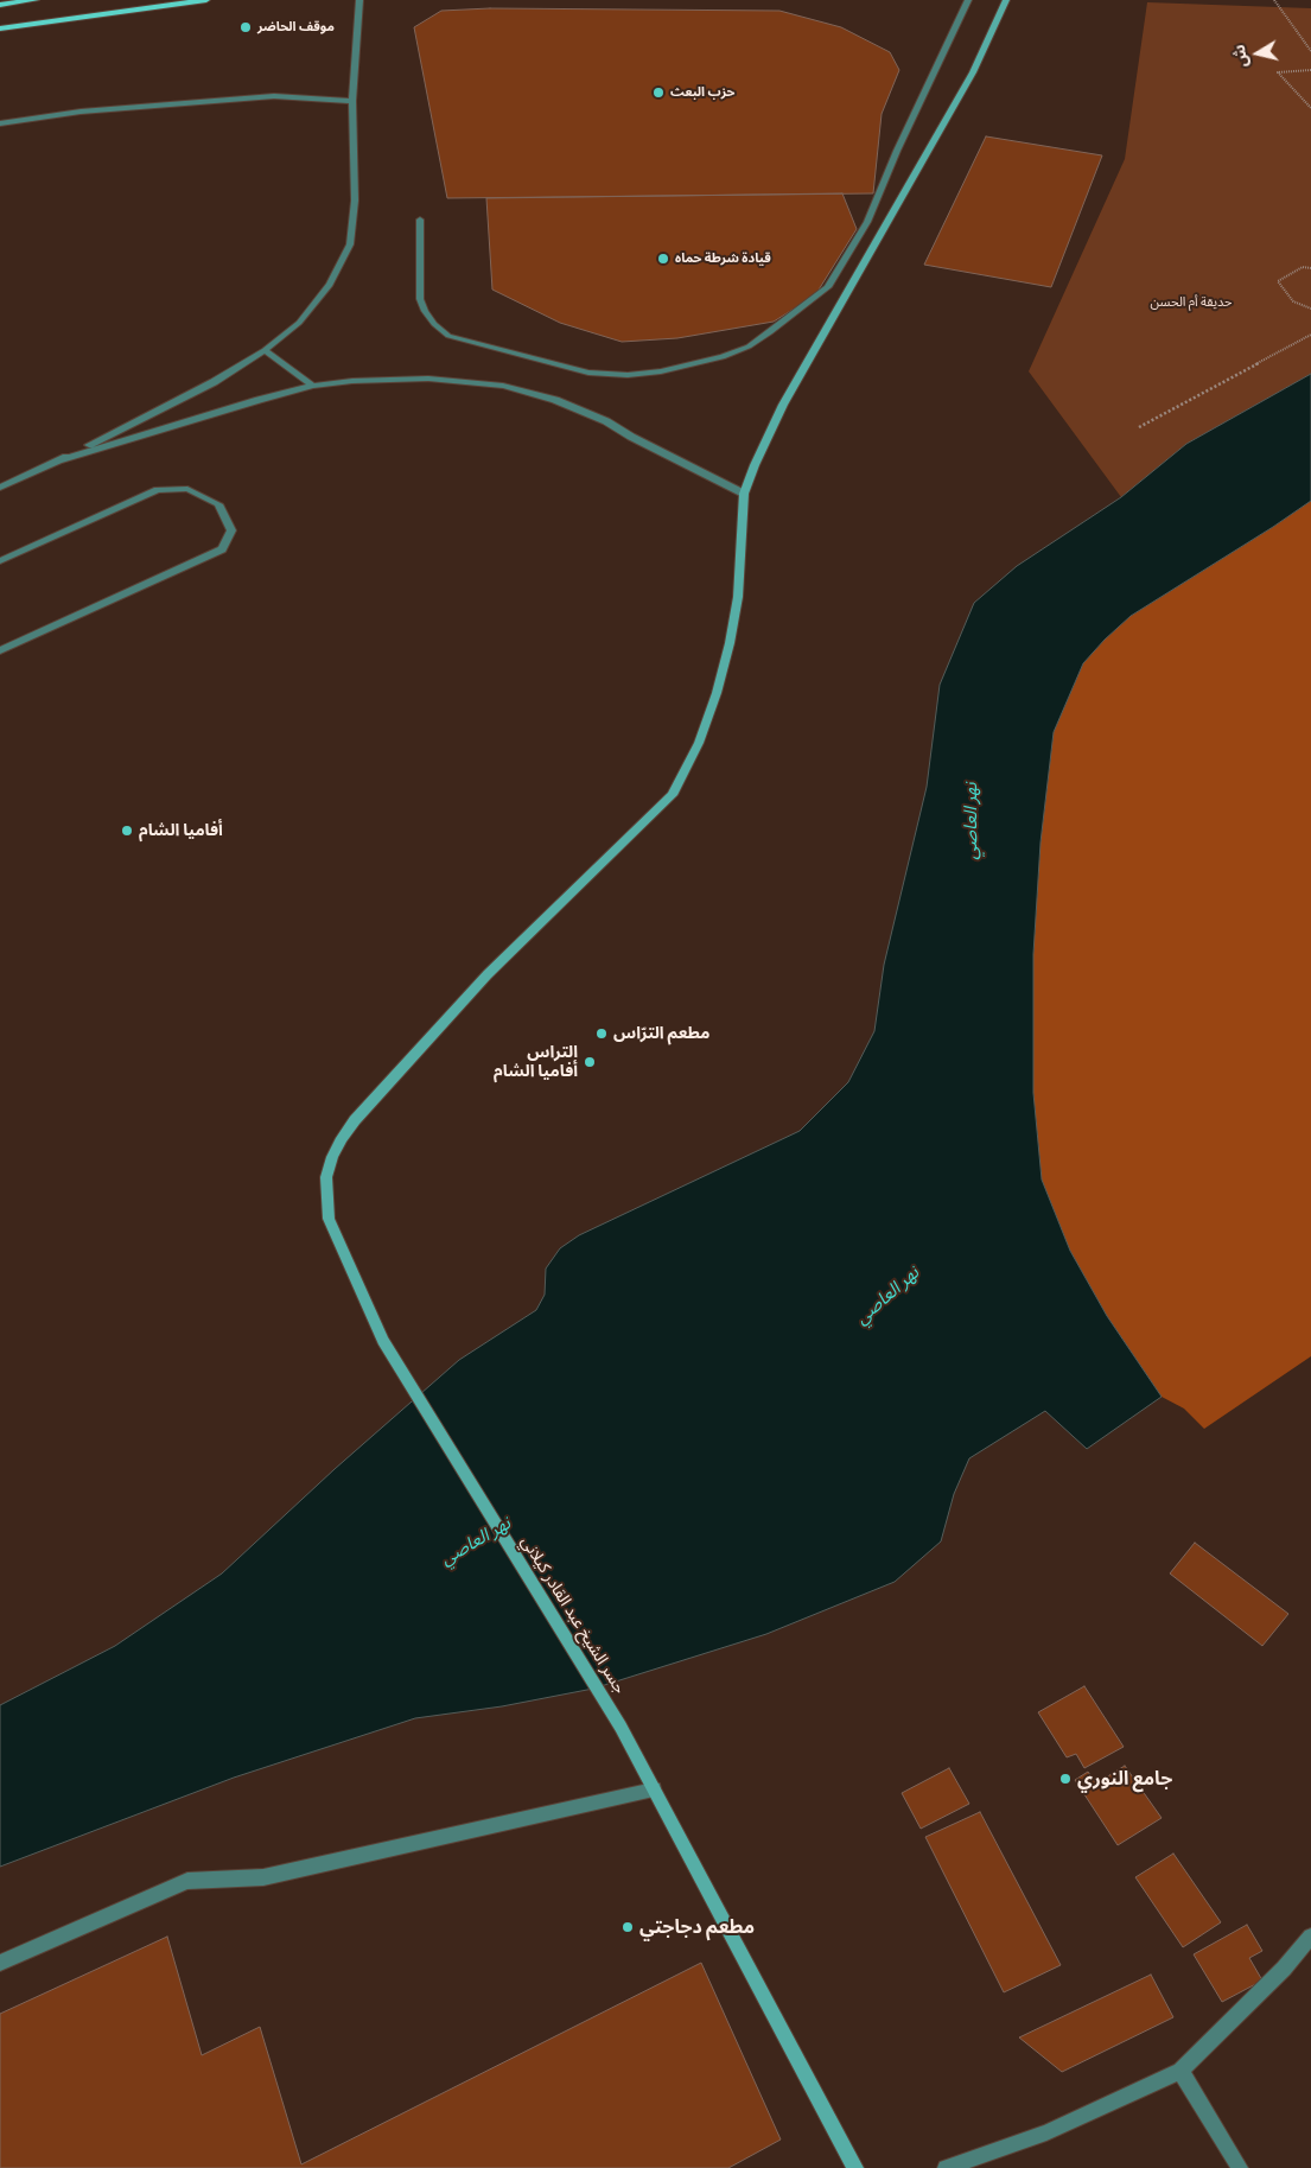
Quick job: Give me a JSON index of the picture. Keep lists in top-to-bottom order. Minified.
{"streets":{"main road":["جسر الشيخ عبد القادر كيلاني"]},"water":["نهر العاصي"],"parks":["حديقة أم الحسن"],"places":["موقف الحاضر","حزب البعث","قيادة شرطة حماه","أفاميا الشام","مطعم الترّاس","التراس أفاميا الشام","جامع النوري","مطعم دجاجتي"],"north":"left"}
